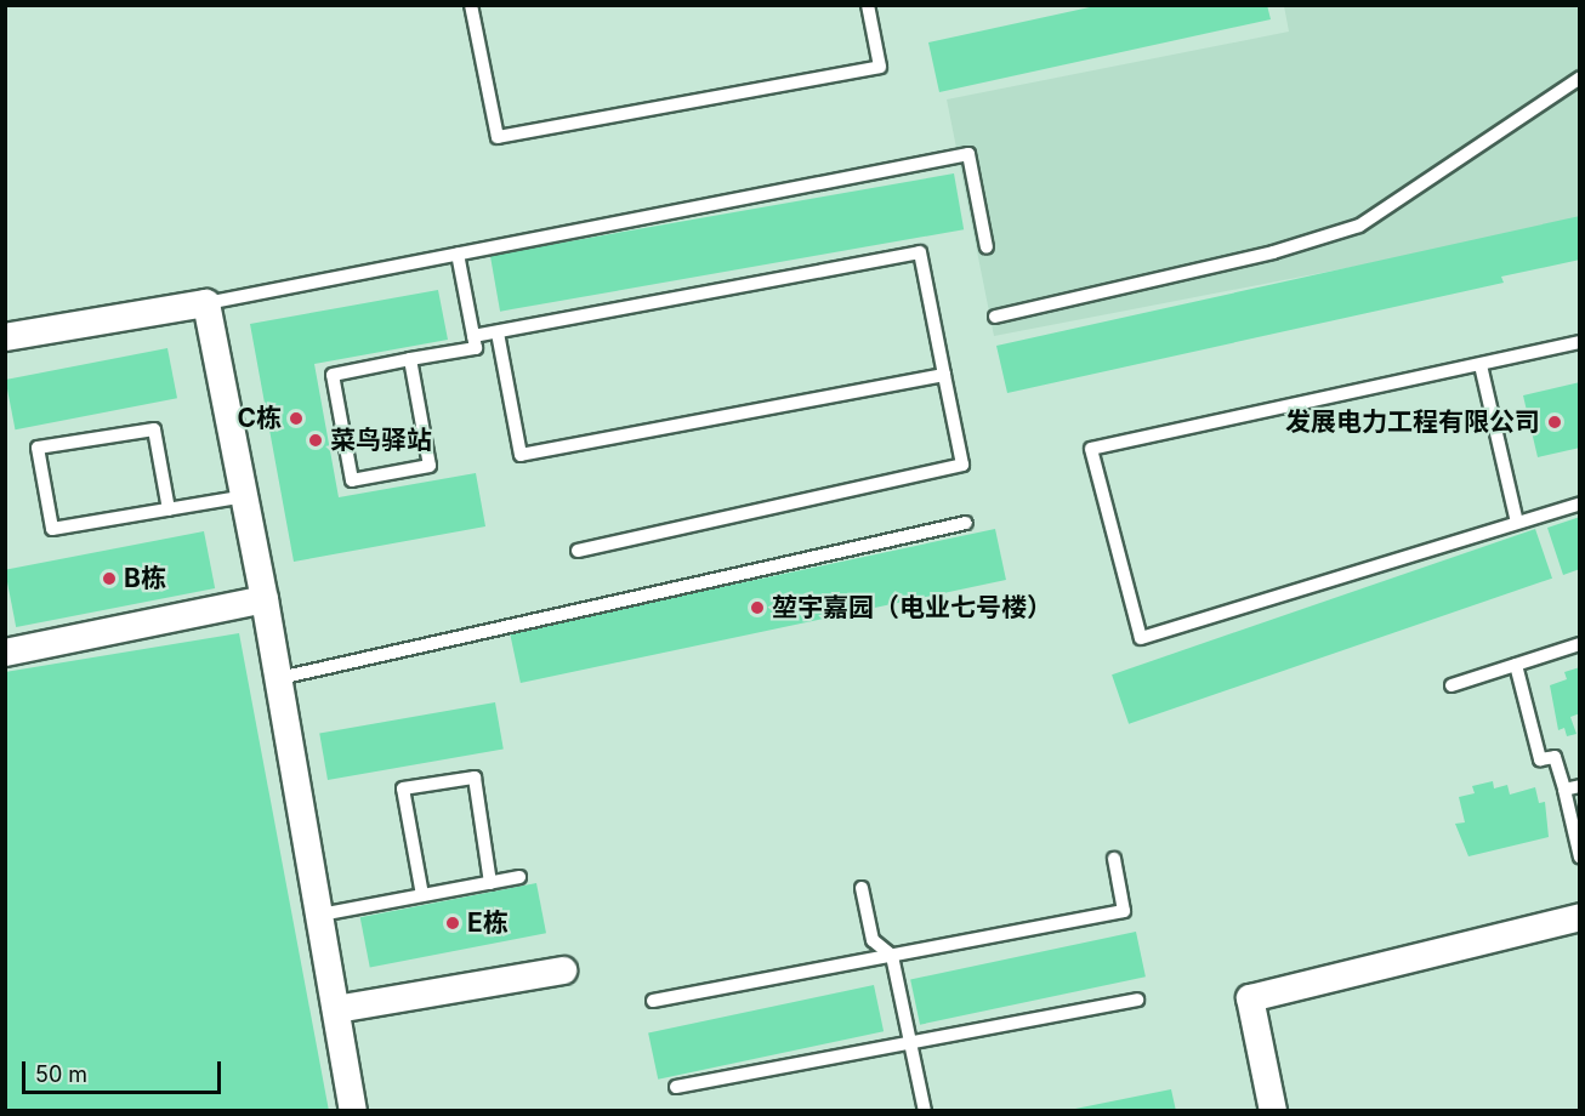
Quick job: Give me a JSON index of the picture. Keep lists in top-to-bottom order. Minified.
{"places":["C栋","发展电力工程有限公司","菜鸟驿站","B栋","堃宇嘉园（电业七号楼）","E栋"],"scale_bar":"50 m"}
